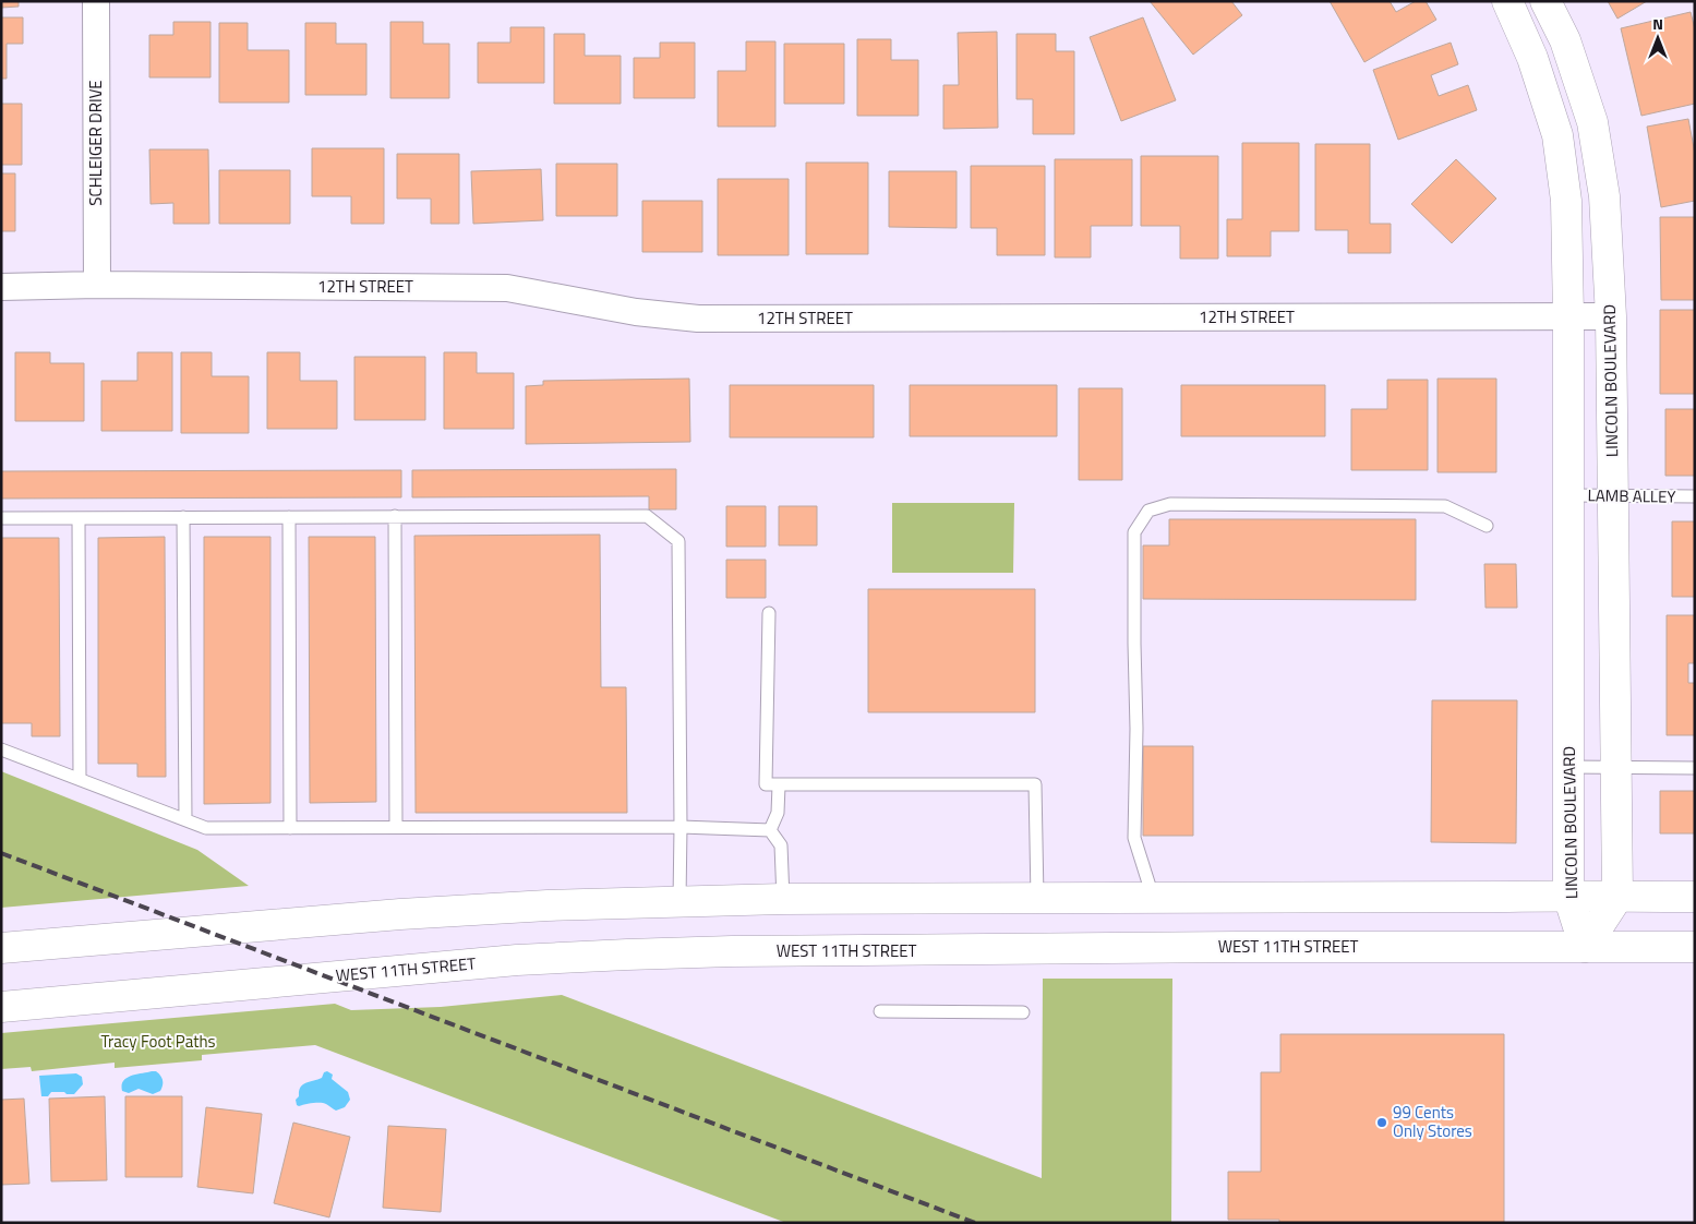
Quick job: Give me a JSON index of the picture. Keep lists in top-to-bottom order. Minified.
{"streets":{"main road":["LINCOLN BOULEVARD","WEST 11TH STREET"],"street":["SCHLEIGER DRIVE","12TH STREET"],"lane":["LAMB ALLEY"]},"crossings":[["SCHLEIGER DRIVE","12TH STREET"],["12TH STREET","LINCOLN BOULEVARD"],["LINCOLN BOULEVARD","LAMB ALLEY"],["LINCOLN BOULEVARD","WEST 11TH STREET"]],"parks":["Tracy Foot Paths"],"places":["99 Cents Only Stores"],"north":"top"}
